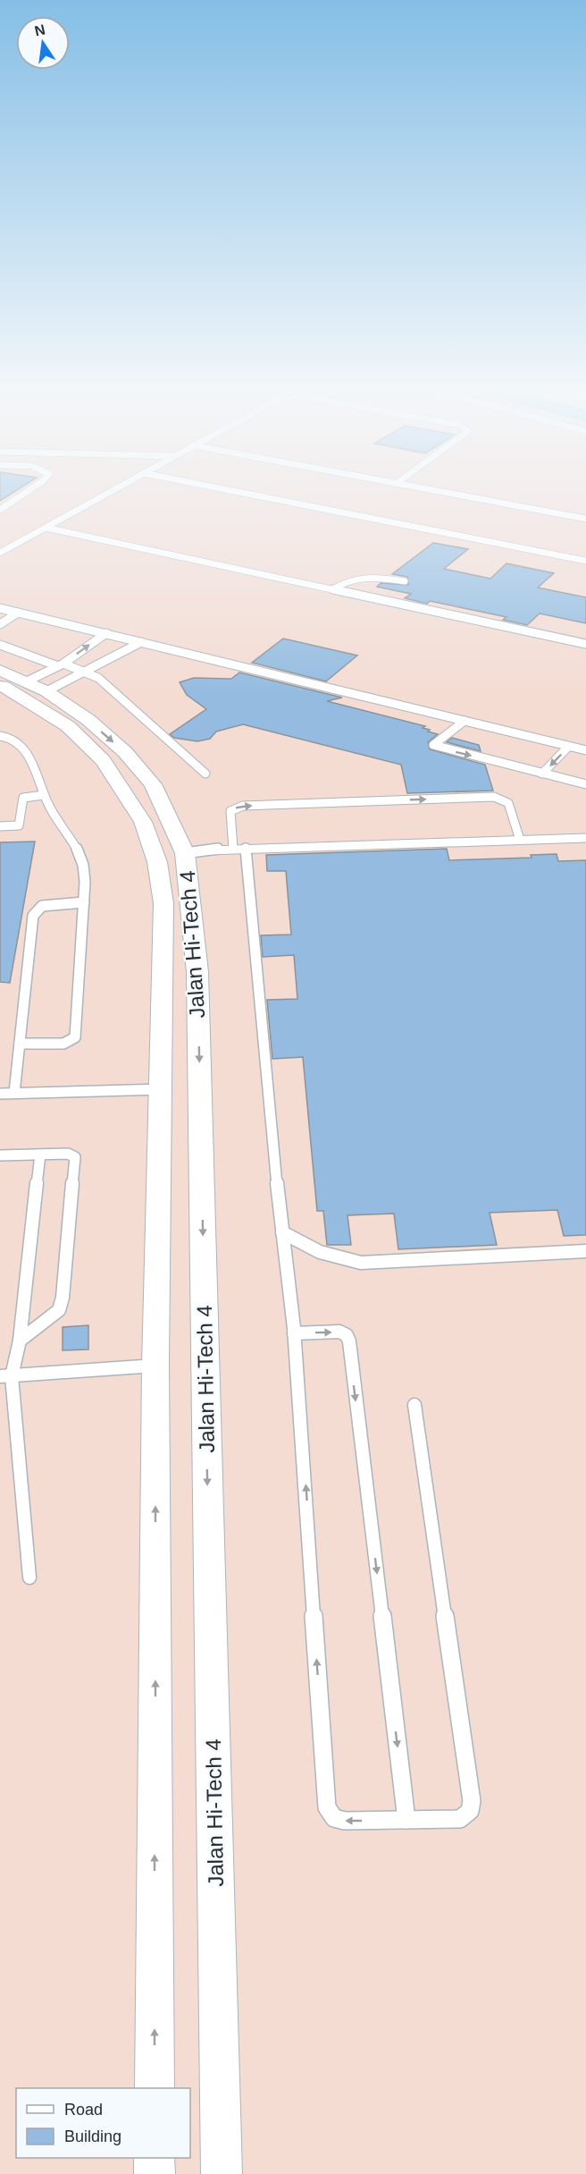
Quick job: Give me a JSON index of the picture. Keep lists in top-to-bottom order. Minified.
{"streets":{"street":["Jalan Hi-Tech 4"]},"legend":["Road","Building"],"north":"top"}
